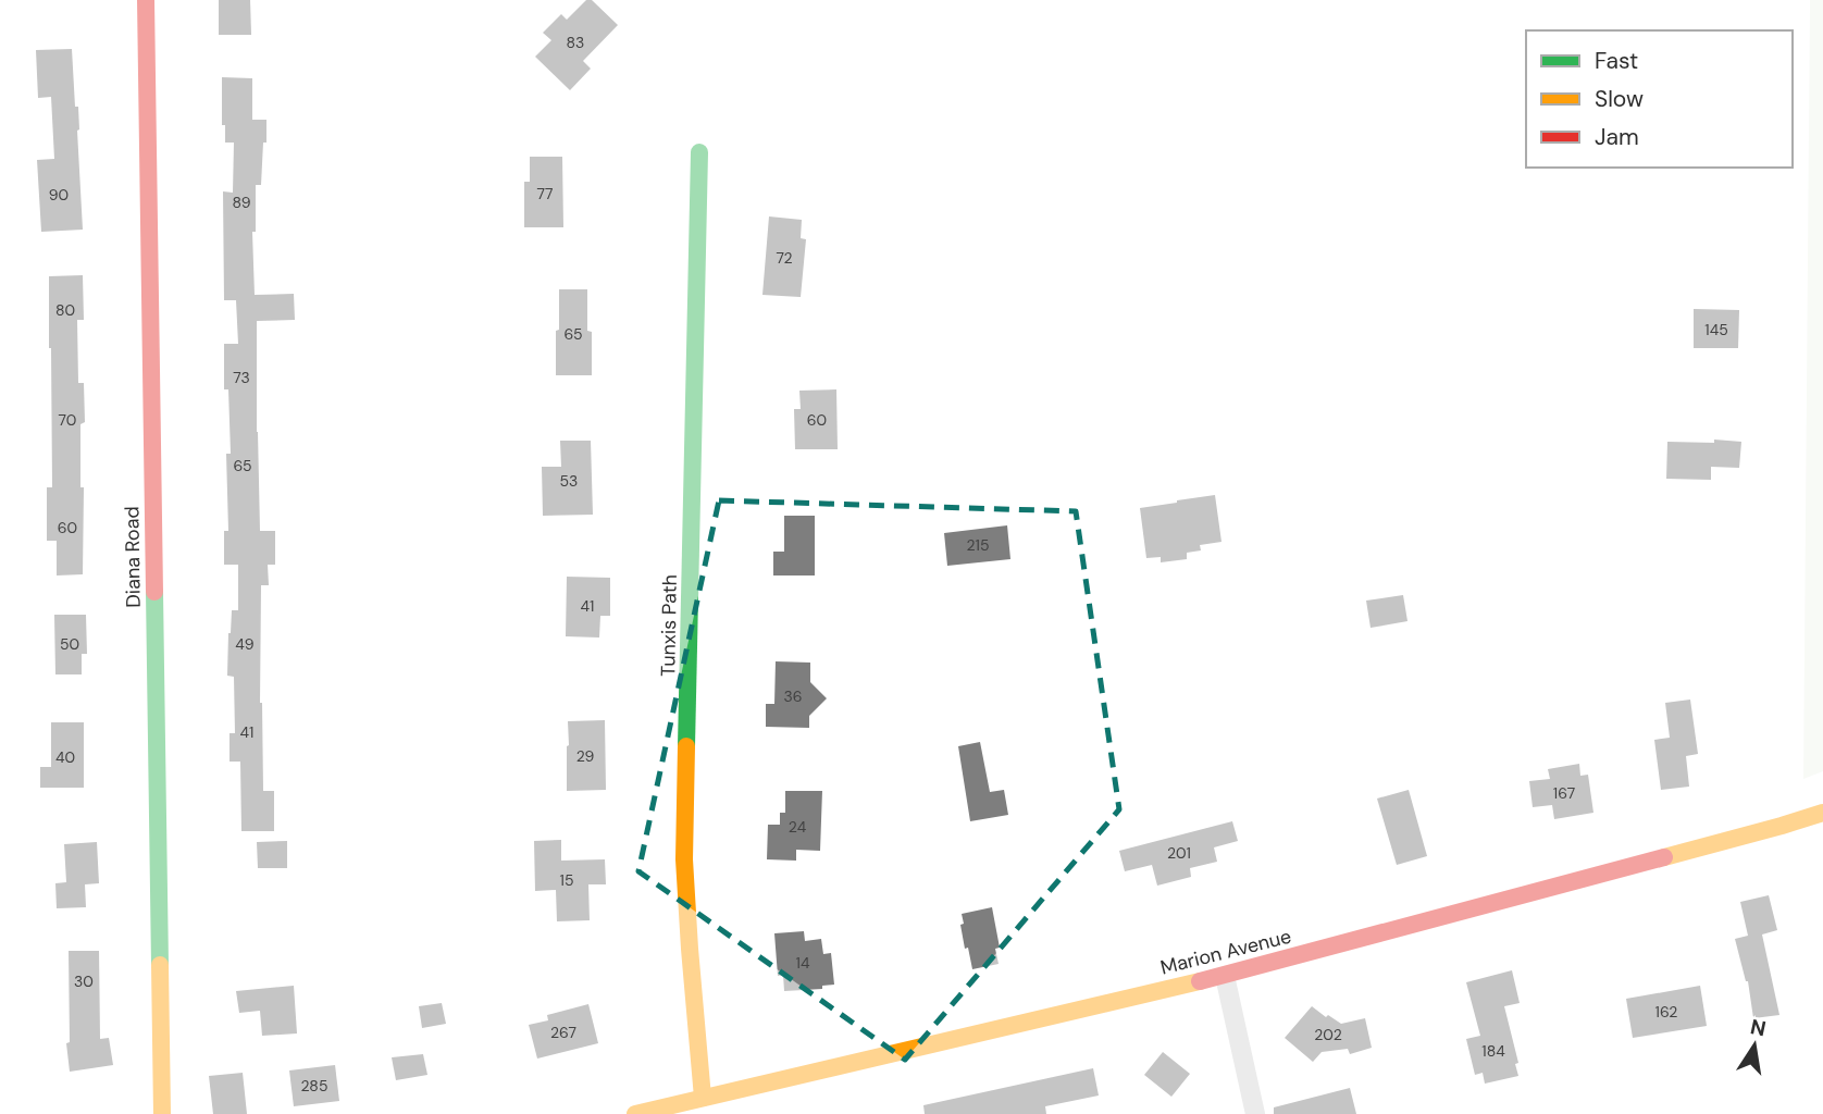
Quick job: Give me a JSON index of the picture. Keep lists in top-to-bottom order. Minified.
{"streets":{"street":["Diana Road","Tunxis Path","Marion Avenue"]},"crossings":[["Tunxis Path","Marion Avenue"]],"house_numbers":["83","77","90","89","72","80","145","65","73","70","60","65","53","60","215","41","50","49","36","41","29","40","167","24","201","15","14","30","162","267","202","184","285"],"legend":["Fast","Slow","Jam"],"north":"top"}
